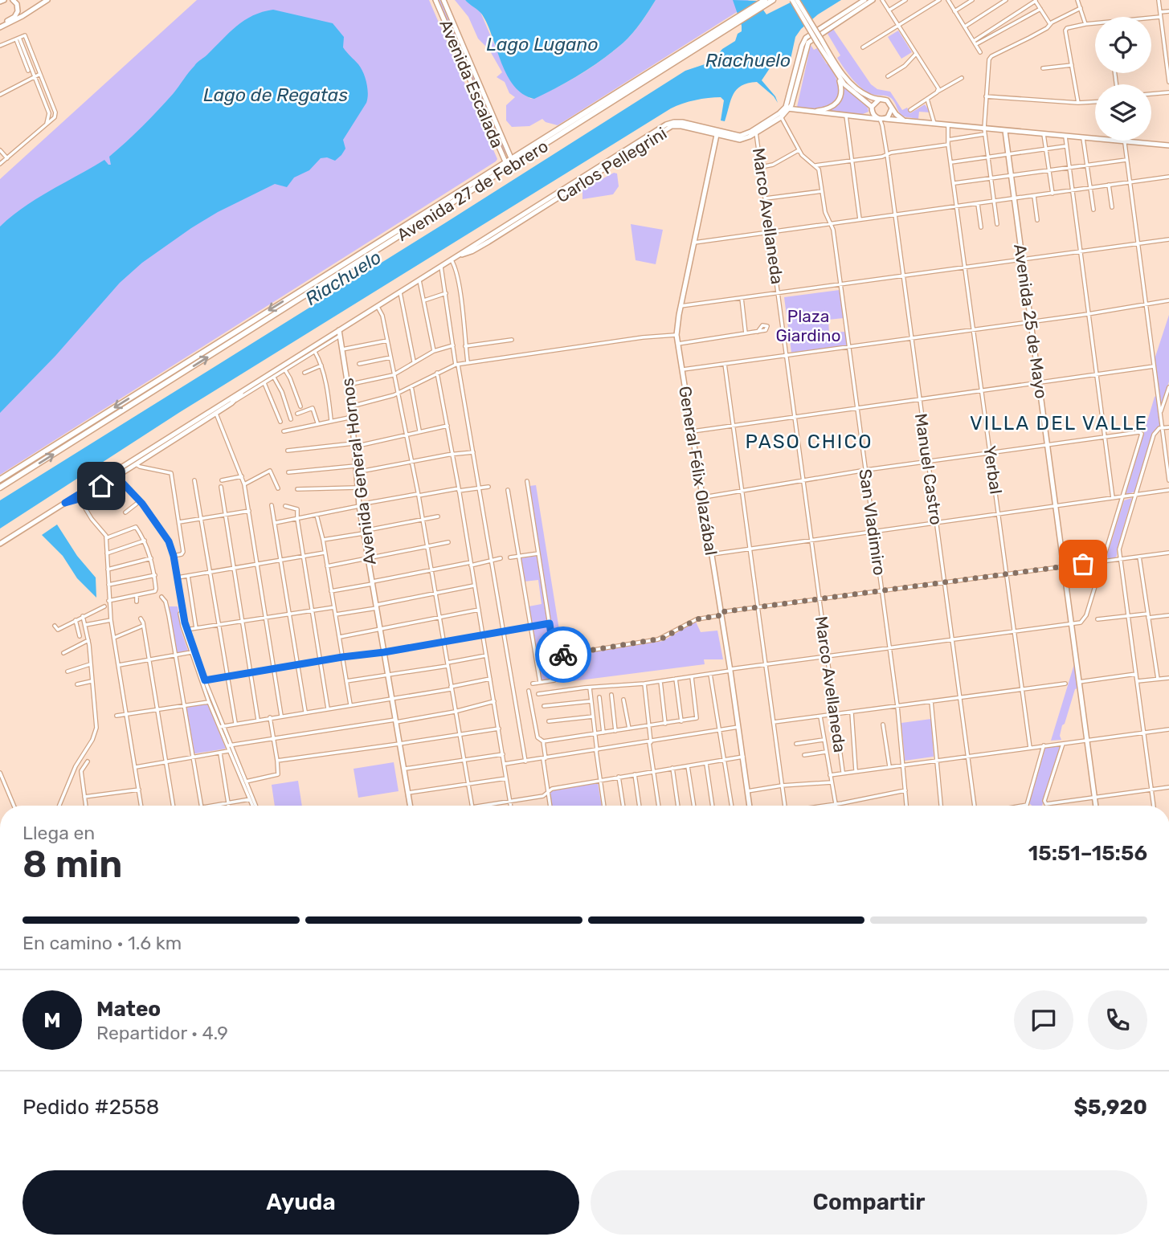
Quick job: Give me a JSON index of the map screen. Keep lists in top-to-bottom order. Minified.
{"streets":{"main road":["Avenida Escalada","Carlos Pellegrini","Avenida 27 de Febrero","Avenida 25 de Mayo","General Félix Olazábal","Avenida General Hornos"],"street":["Marco Avellaneda","Manuel Castro","Yerbal","San Vladimiro"]},"crossings":[["Avenida Escalada","Avenida 27 de Febrero"],["Carlos Pellegrini","Marco Avellaneda"],["Carlos Pellegrini","General Félix Olazábal"],["Carlos Pellegrini","Avenida General Hornos"]],"districts":["VILLA DEL VALLE","PASO CHICO"],"water":["Lago Lugano","Riachuelo","Lago de Regatas"],"parks":["Plaza Giardino"],"page":{"heading":["8 min","Llega en","15:51–15:56"],"panel":["Mateo","Repartidor · 4.9","Pedido #2558","$5,920"],"bar":"En camino · 1.6 km","round":"M","buttons":["Ayuda","Compartir"]}}
